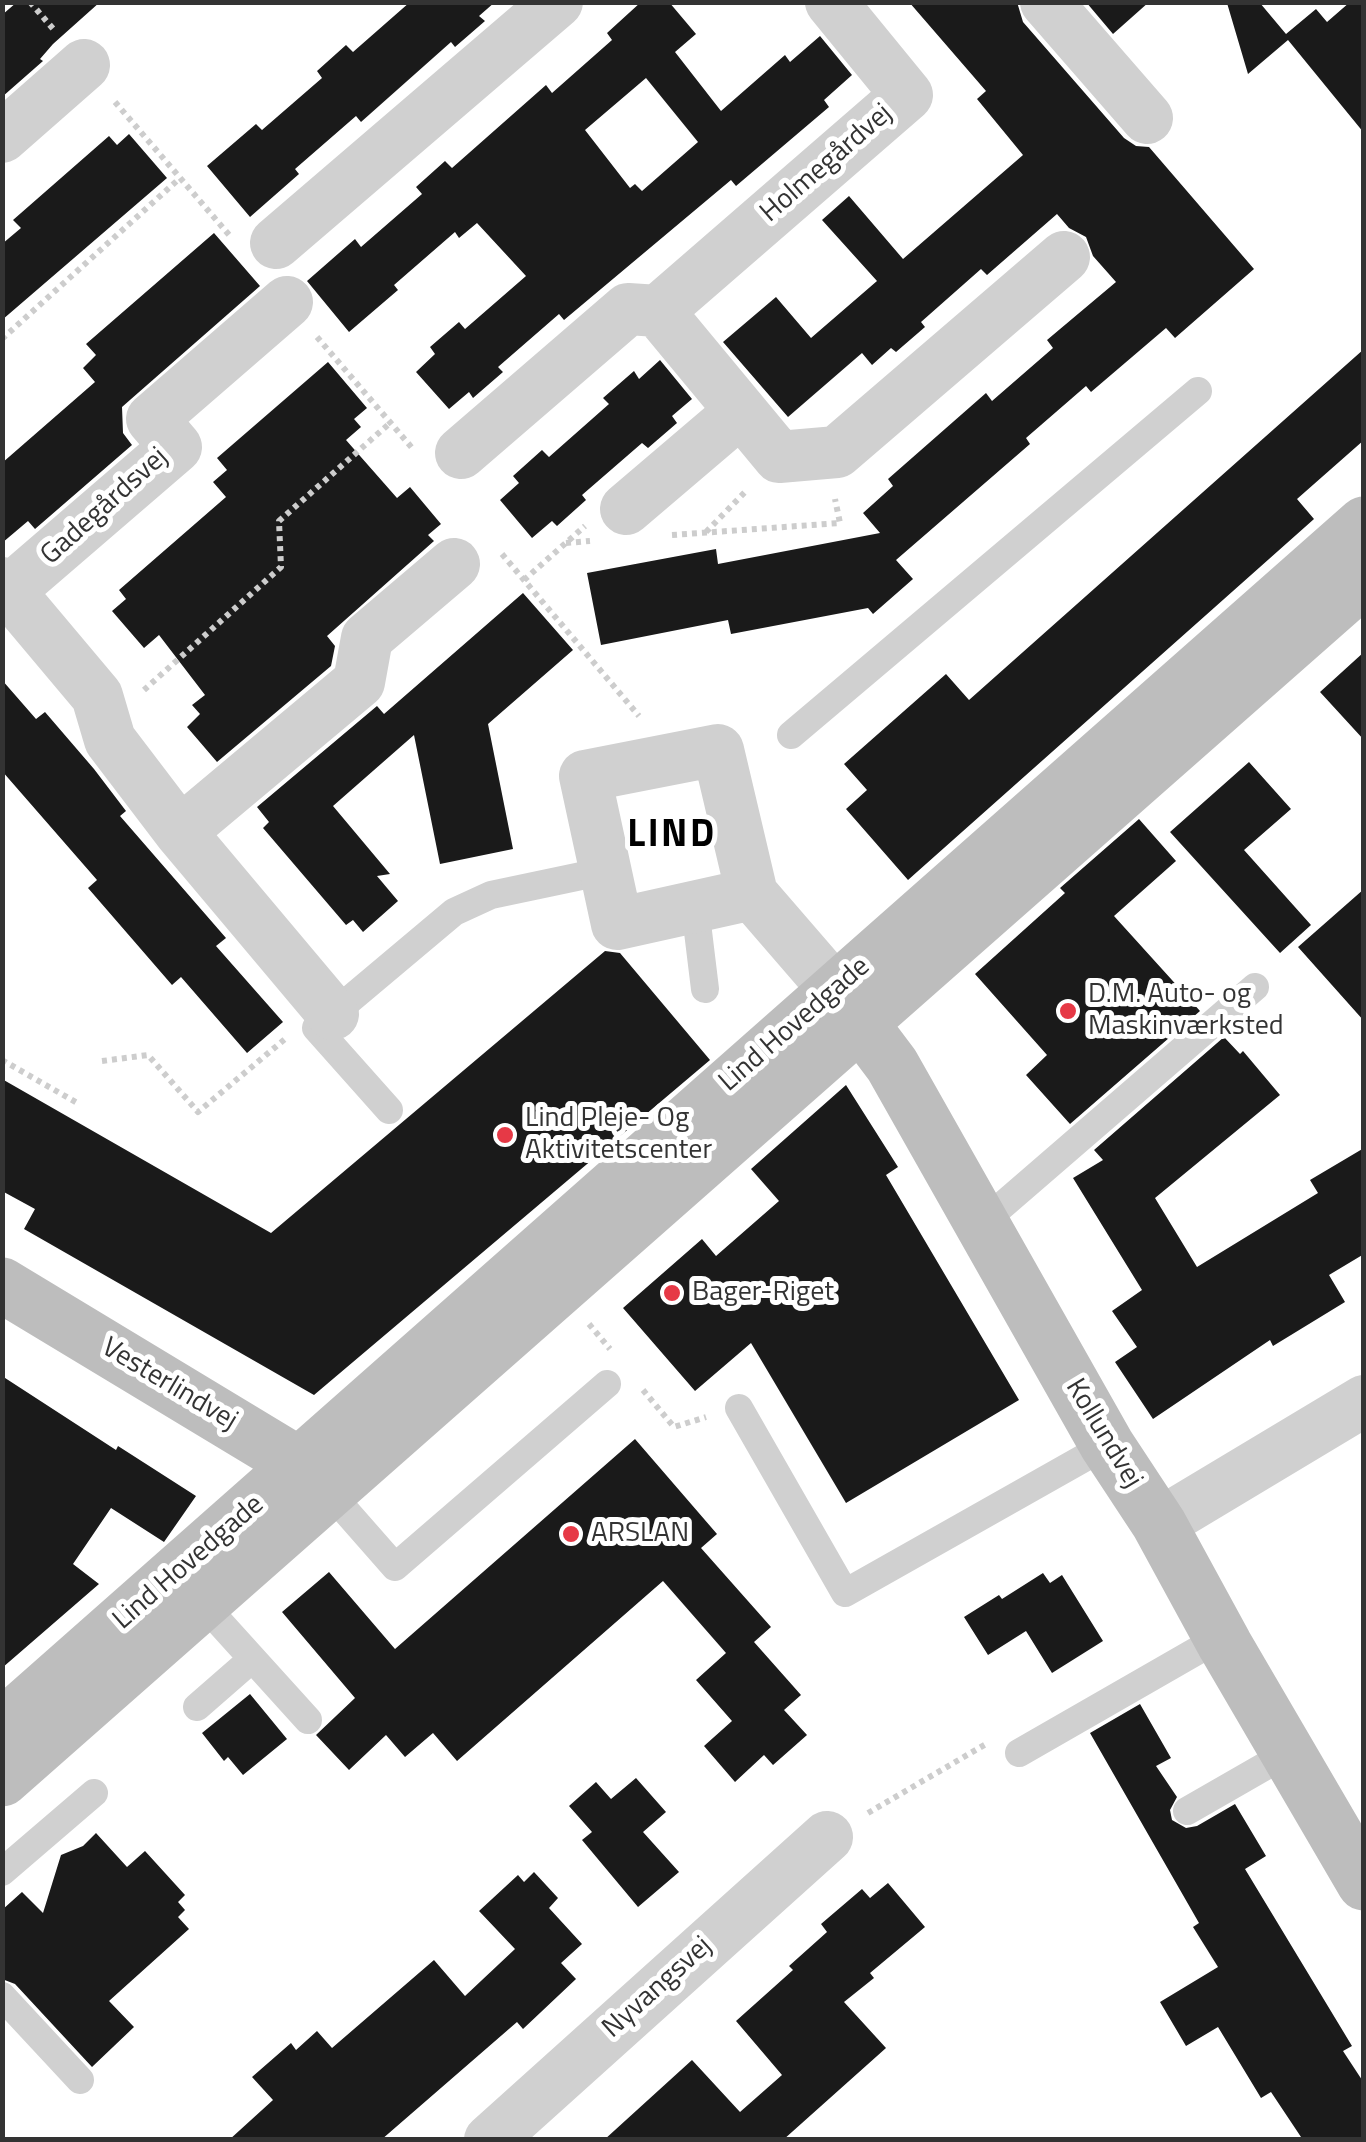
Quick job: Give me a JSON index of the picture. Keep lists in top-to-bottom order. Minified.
{"streets":{"main road":["Lind Hovedgade","Vesterlindvej","Kollundvej"],"street":["Holmegårdvej","Gadegårdsvej","Nyvangsvej"]},"crossings":[["Lind Hovedgade","Vesterlindvej"],["Lind Hovedgade","Kollundvej"]],"districts":["LIND"],"places":["D.M. Auto- og Maskinværksted","Lind Pleje- Og Aktivitetscenter","Bager-Riget","ARSLAN"]}
